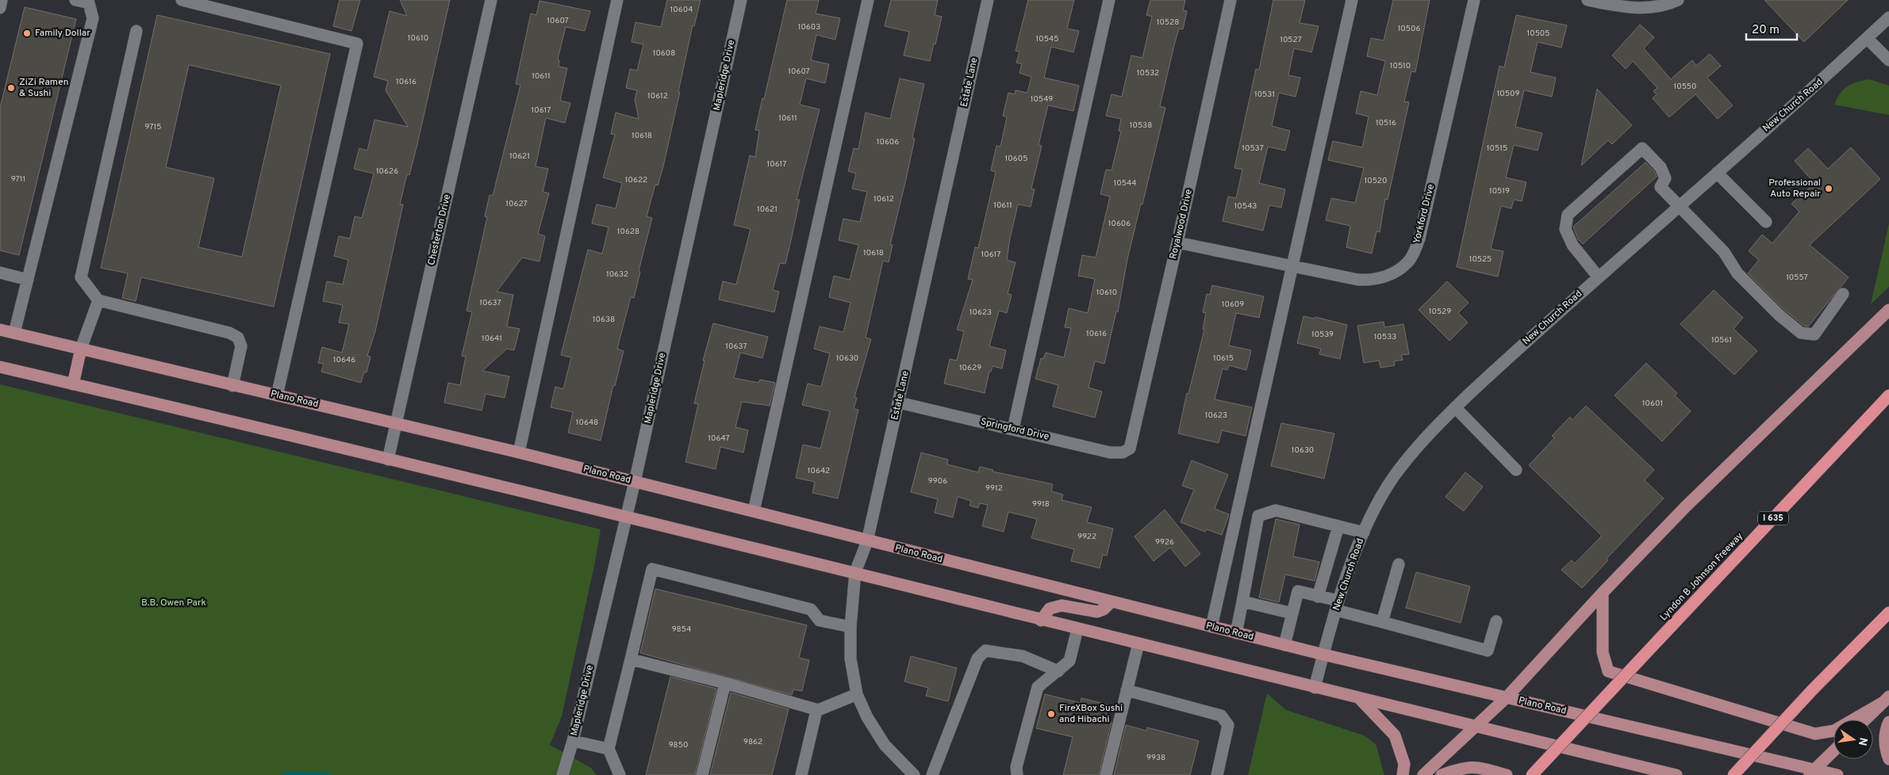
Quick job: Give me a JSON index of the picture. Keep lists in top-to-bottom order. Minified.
{"streets":{"highway":["I 635","Lyndon B Johnson Freeway"],"main road":["Plano Road"],"street":["Mapleridge Drive","Estate Lane","New Church Road","Yorkford Drive","Royalwood Drive","Chesterton Drive","Springford Drive"]},"crossings":[["Mapleridge Drive","Plano Road"],["Estate Lane","Plano Road"],["Estate Lane","Springford Drive"],["New Church Road","Plano Road"],["Yorkford Drive","Royalwood Drive"],["Royalwood Drive","Springford Drive"],["Chesterton Drive","Plano Road"]],"parks":["B.B. Owen Park"],"places":["Family Dollar","ZiZi Ramen & Sushi","Professional Auto Repair","FireXBox Sushi and Hibachi"],"house_numbers":["10604","10607","10528","10603","10506","10505","10610","10545","10527","10608","10510","10607","10532","10611","10616","10550","10509","10531","10612","10549","10617","10611","10516","10538","9715","10618","10606","10537","10515","10621","10605","10617","10626","9711","10622","10520","10544","10519","10612","10627","10611","10543","10621","10606","10628","10618","10617","10525","10632","10557","10610","10637","10609","10529","10623","10638","10616","10539","10533","10641","10561","10637","10630","10615","10646","10629","10601","10623","10648","10647","10630","10642","9906","9912","9918","9922","9926","9854","9862","9850","9938"],"scale_bar":"20 m","north":"right"}
